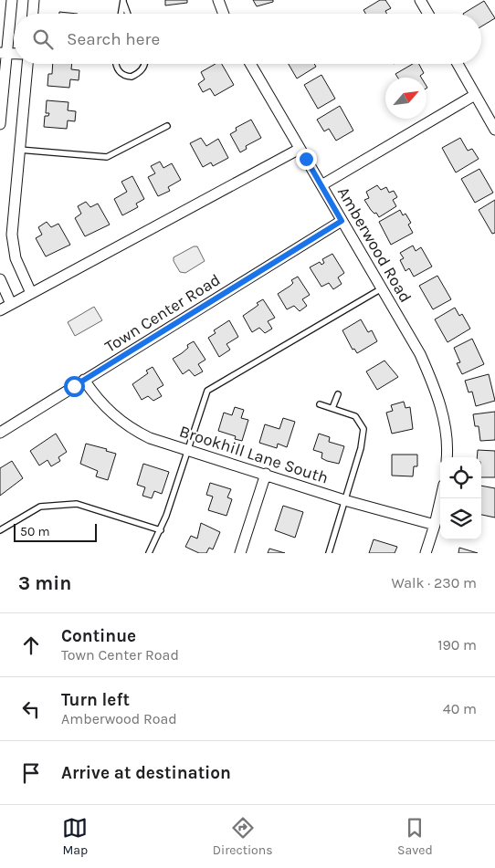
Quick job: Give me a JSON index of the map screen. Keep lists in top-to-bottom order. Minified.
{"streets":{"street":["Amberwood Road","Town Center Road","Brookhill Lane South"]},"crossings":[["Amberwood Road","Town Center Road"],["Town Center Road","Brookhill Lane South"]],"scale_bar":"50 m","north":"top right","page":{"search":"Search here","scale":"50 m","heading":["3 min","Walk · 230 m"],"list":[["Continue","Town Center Road","190 m"],["Turn left","Amberwood Road","40 m"],"Arrive at destination"],"nav":["Map","Directions","Saved"]}}
